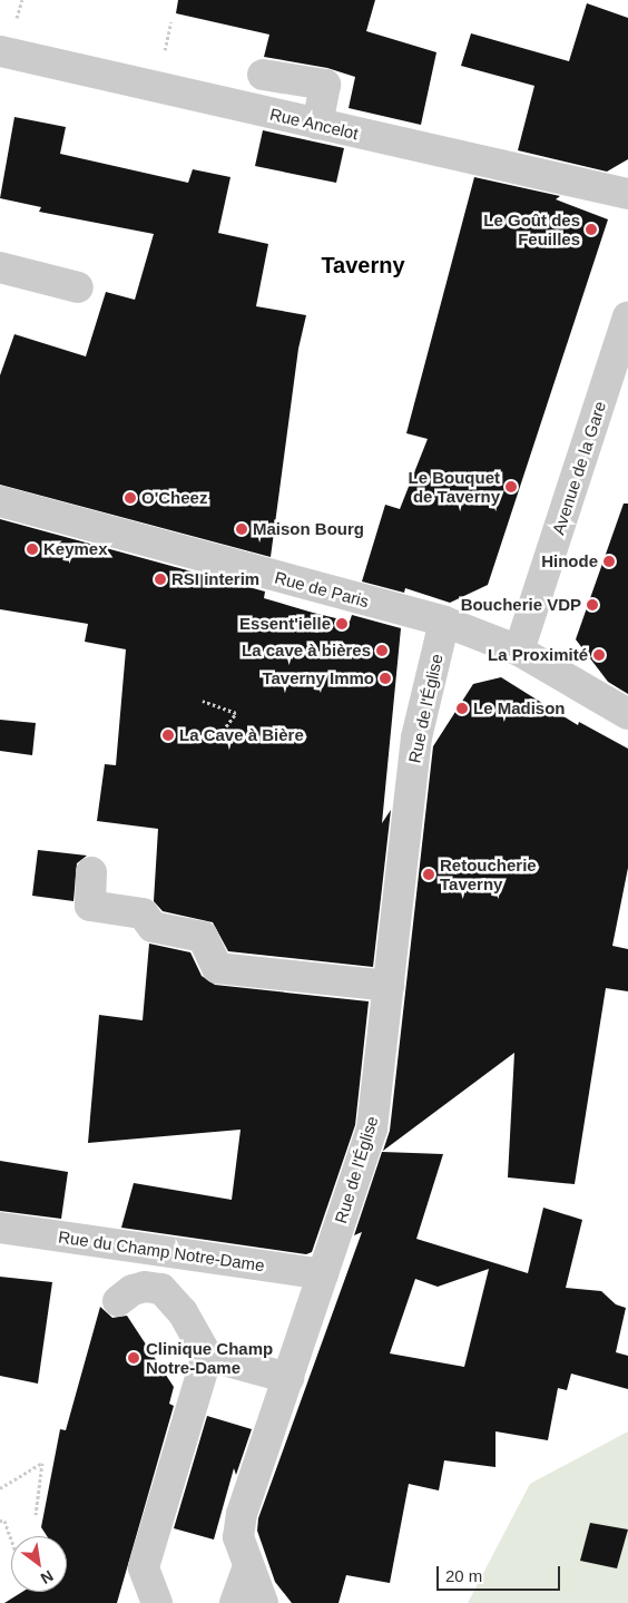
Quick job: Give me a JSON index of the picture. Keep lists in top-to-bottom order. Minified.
{"streets":{"street":["Rue Ancelot","Avenue de la Gare","Rue de Paris","Rue de l'Église","Rue du Champ Notre-Dame"]},"crossings":[["Avenue de la Gare","Rue de Paris"],["Rue de Paris","Rue de l'Église"],["Rue de l'Église","Rue du Champ Notre-Dame"]],"districts":["Taverny"],"places":["Le Goût des Feuilles","Le Bouquet de Taverny","O'Cheez","Maison Bourg","Keymex","Hinode","RSI interim","Boucherie VDP","Essent'ielle","La cave à bières","La Proximité","Taverny Immo","Le Madison","La Cave à Bière","Retoucherie Taverny","Clinique Champ Notre-Dame"],"scale_bar":"20 m","north":"bottom right"}
